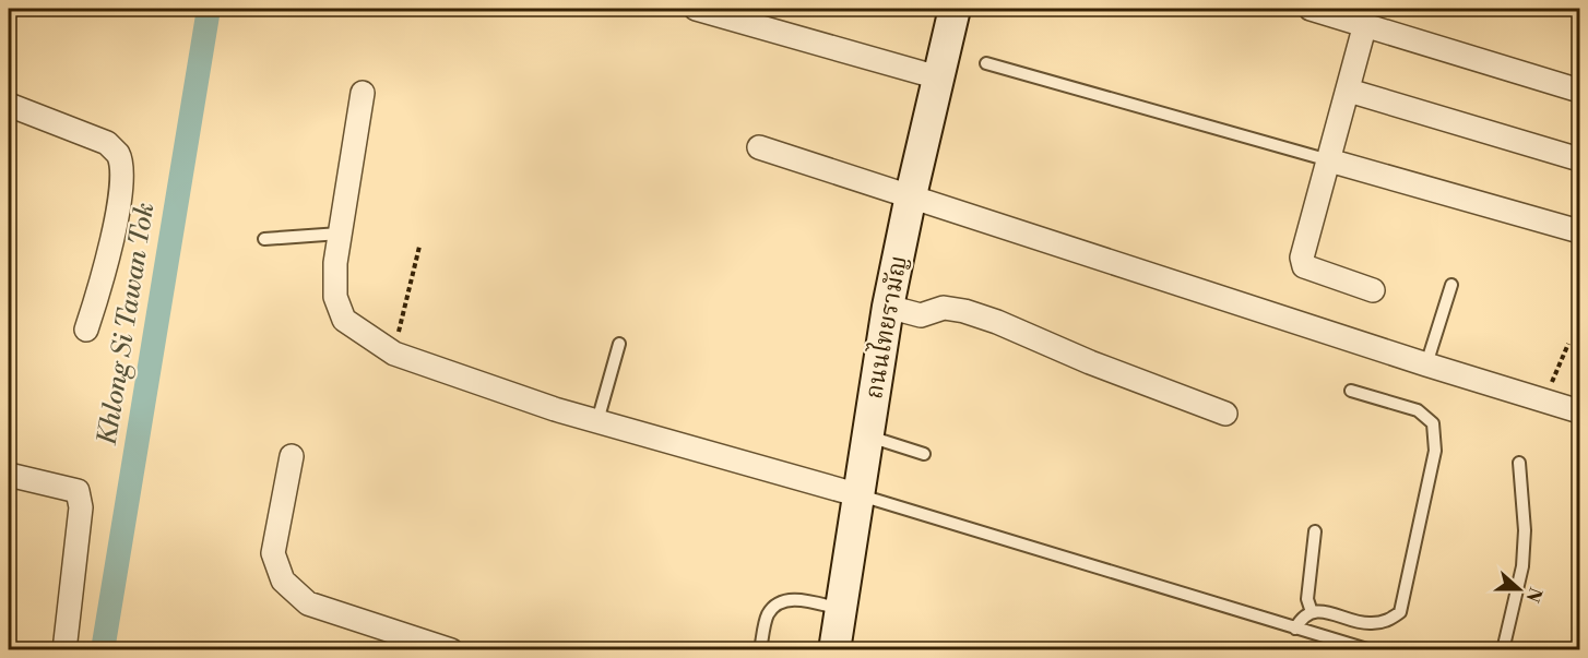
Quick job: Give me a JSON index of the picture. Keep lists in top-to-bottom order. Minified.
{"streets":{"street":["ถนนไทยรามัญ"]},"water":["Khlong Si Tawan Tok"],"north":"right"}
